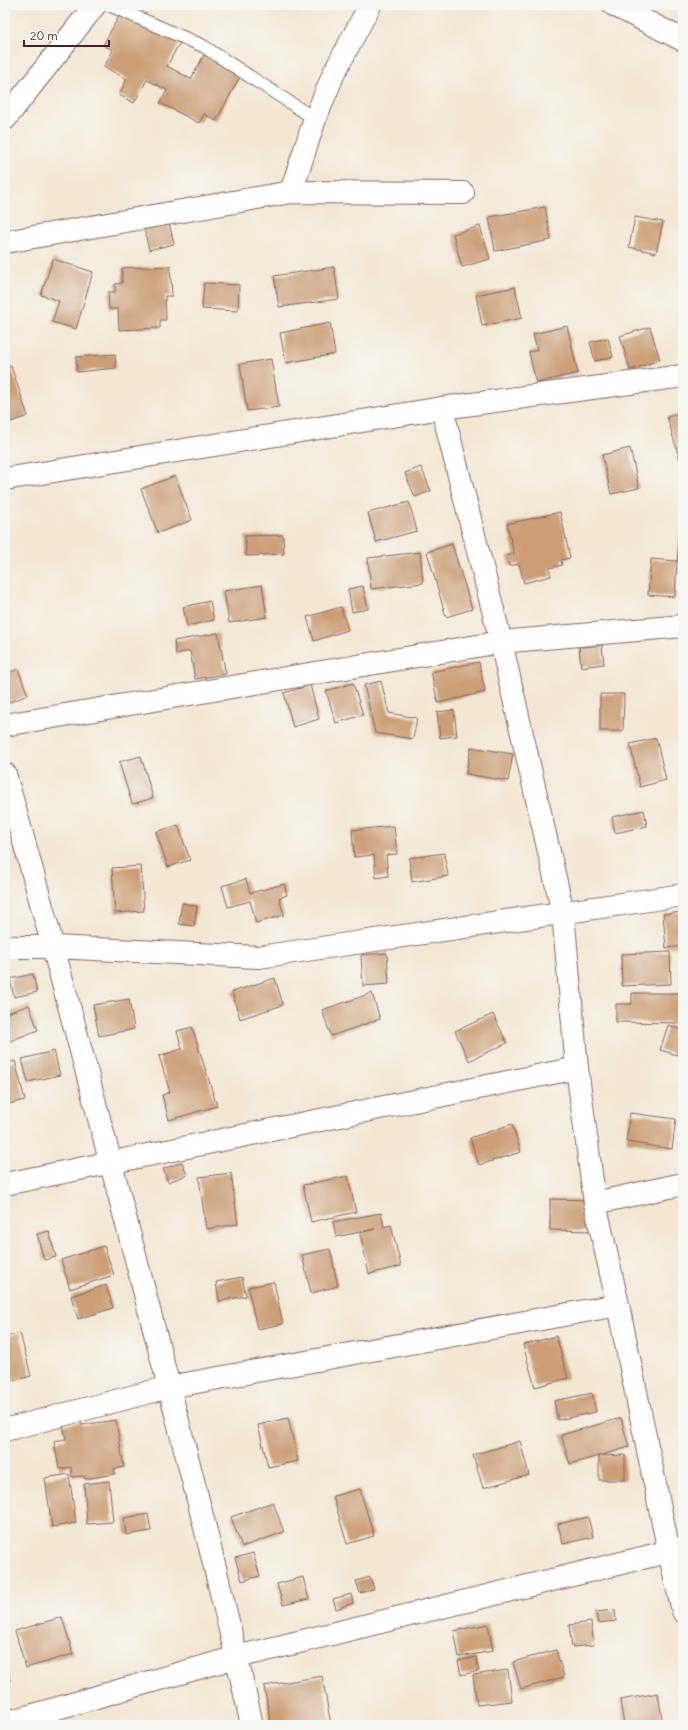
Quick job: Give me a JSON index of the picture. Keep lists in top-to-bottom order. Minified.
{"scale_bar":"20 m"}
